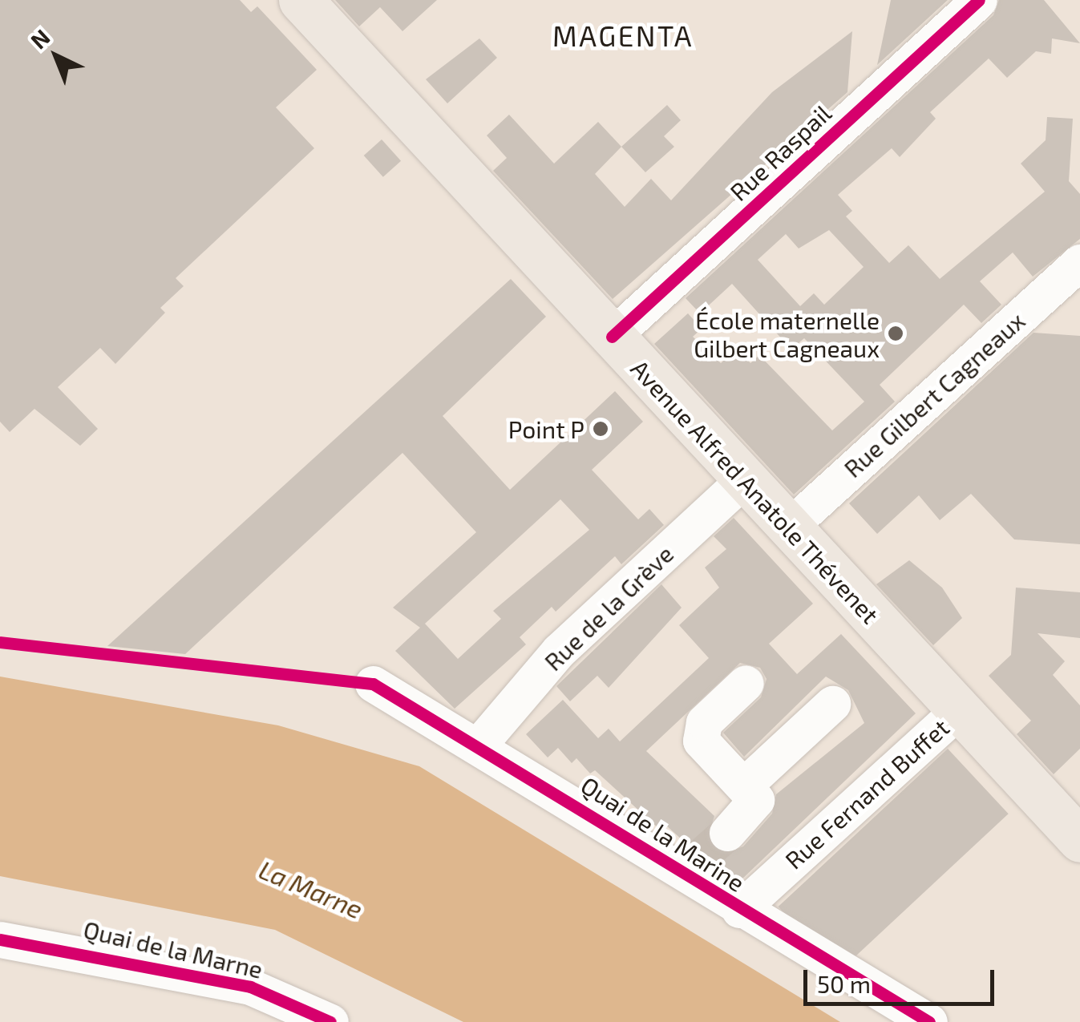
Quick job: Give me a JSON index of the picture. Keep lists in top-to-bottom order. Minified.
{"streets":{"main road":["Avenue Alfred Anatole Thévenet"],"street":["Rue Raspail","Rue Gilbert Cagneaux","Rue de la Grève","Rue Fernand Buffet","Quai de la Marine","Quai de la Marne"]},"crossings":[["Rue Raspail","Avenue Alfred Anatole Thévenet"],["Rue Gilbert Cagneaux","Avenue Alfred Anatole Thévenet"],["Avenue Alfred Anatole Thévenet","Rue de la Grève"],["Avenue Alfred Anatole Thévenet","Rue Fernand Buffet"],["Rue de la Grève","Quai de la Marine"],["Rue Fernand Buffet","Quai de la Marine"]],"districts":["MAGENTA"],"water":["La Marne"],"places":["École maternelle Gilbert Cagneaux","Point P"],"scale_bar":"50 m","north":"top left"}
